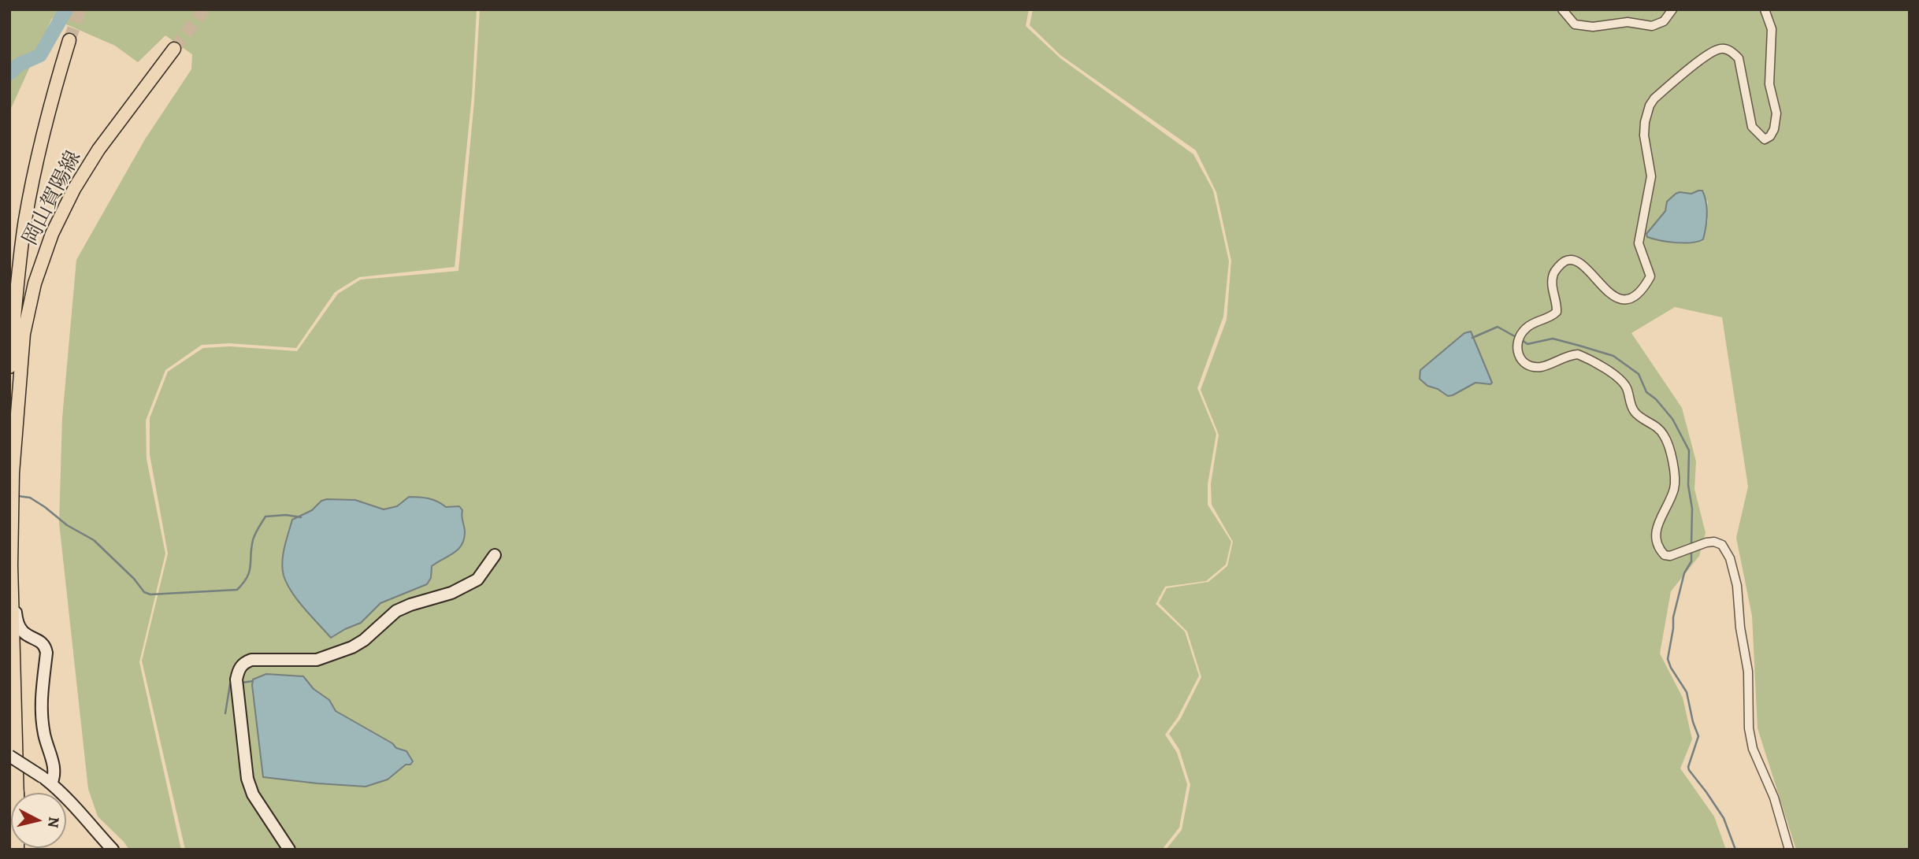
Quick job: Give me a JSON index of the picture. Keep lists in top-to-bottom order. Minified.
{"streets":{"main road":["岡山賀陽線"]},"north":"right"}
